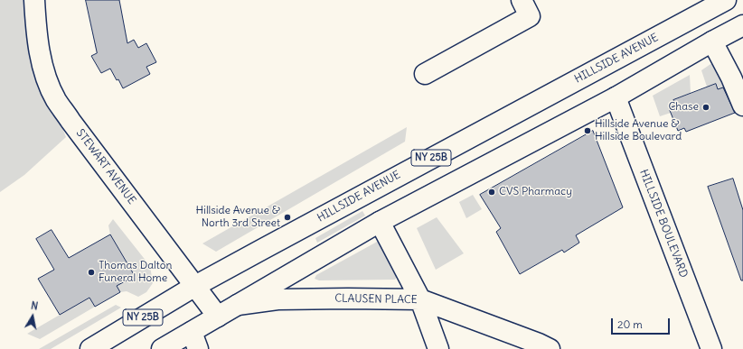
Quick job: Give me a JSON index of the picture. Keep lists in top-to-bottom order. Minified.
{"streets":{"main road":["HILLSIDE AVENUE","NY 25B","STEWART AVENUE","HILLSIDE BOULEVARD","CLAUSEN PLACE"]},"crossings":[["HILLSIDE AVENUE","STEWART AVENUE"]],"places":["Chase","Hillside Avenue & Hillside Boulevard","CVS Pharmacy","Hillside Avenue & North 3rd Street","Thomas Dalton Funeral Home"],"scale_bar":"20 m","north":"top"}
